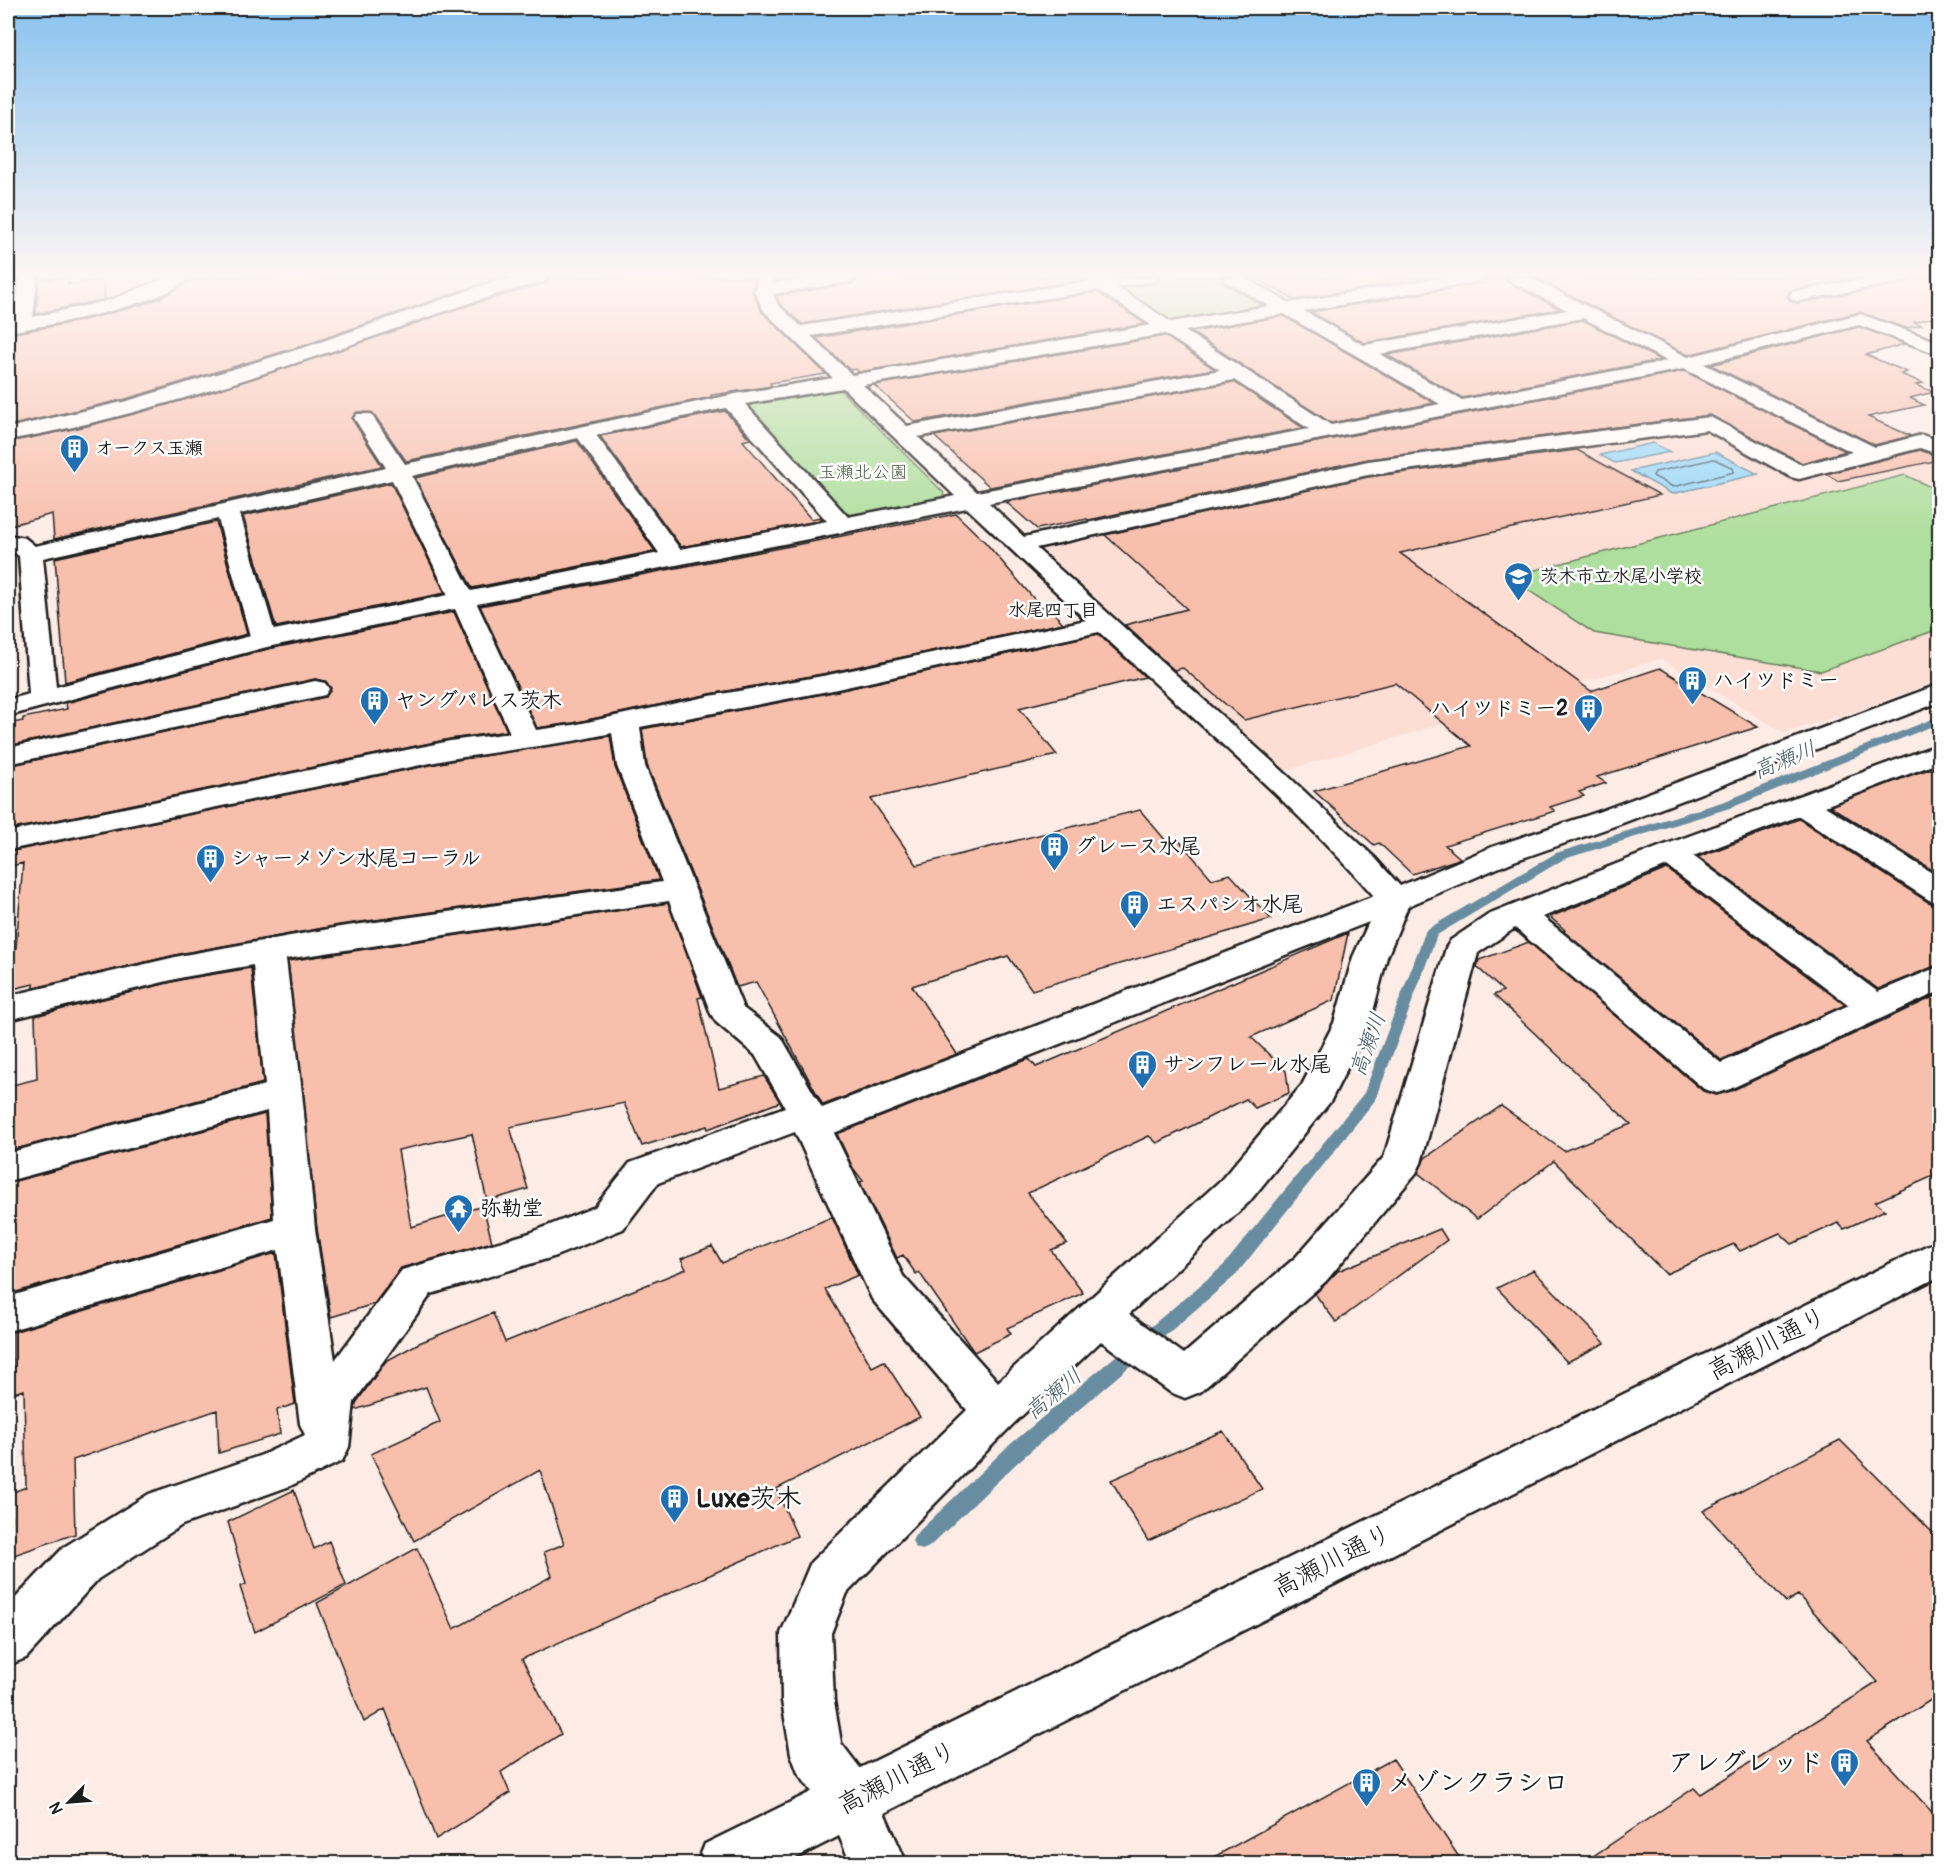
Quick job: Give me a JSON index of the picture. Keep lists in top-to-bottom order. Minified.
{"streets":{"street":["高瀬川通り"]},"districts":["水尾四丁目"],"water":["高瀬川"],"parks":["玉瀬北公園"],"places":{"building":["オークス玉瀬","ハイツドミー","ヤングパレス茨木","ハイツドミー2","グレース水尾","シャーメゾン水尾コーラル","エスパシオ水尾","サンフレール水尾","Luxe茨木","アレグレッド","メゾンクラシロ"],"school or university":["茨木市立水尾小学校"],"temple":["弥勒堂"]},"north":"bottom left"}
